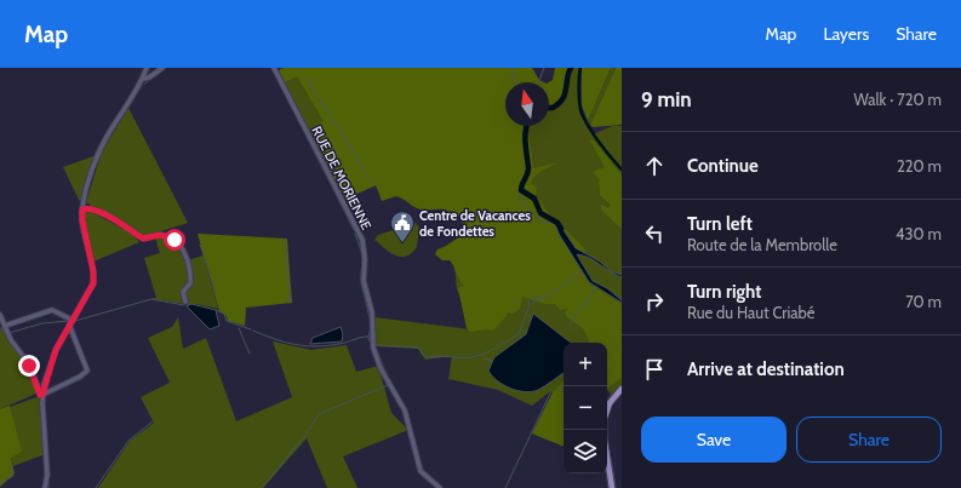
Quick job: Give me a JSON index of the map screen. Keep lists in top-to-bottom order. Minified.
{"streets":{"street":["RUE DE MORIENNE"]},"places":{"public building":["Centre de Vacances de Fondettes"]},"north":"top","page":{"header":"Map","nav":["Map","Layers","Share"],"heading":["9 min","Walk · 720 m"],"list":[["Continue","220 m"],["Turn left","Route de la Membrolle","430 m"],["Turn right","Rue du Haut Criabé","70 m"],"Arrive at destination"],"map_buttons":["+","−"],"buttons":["Save","Share"]}}
